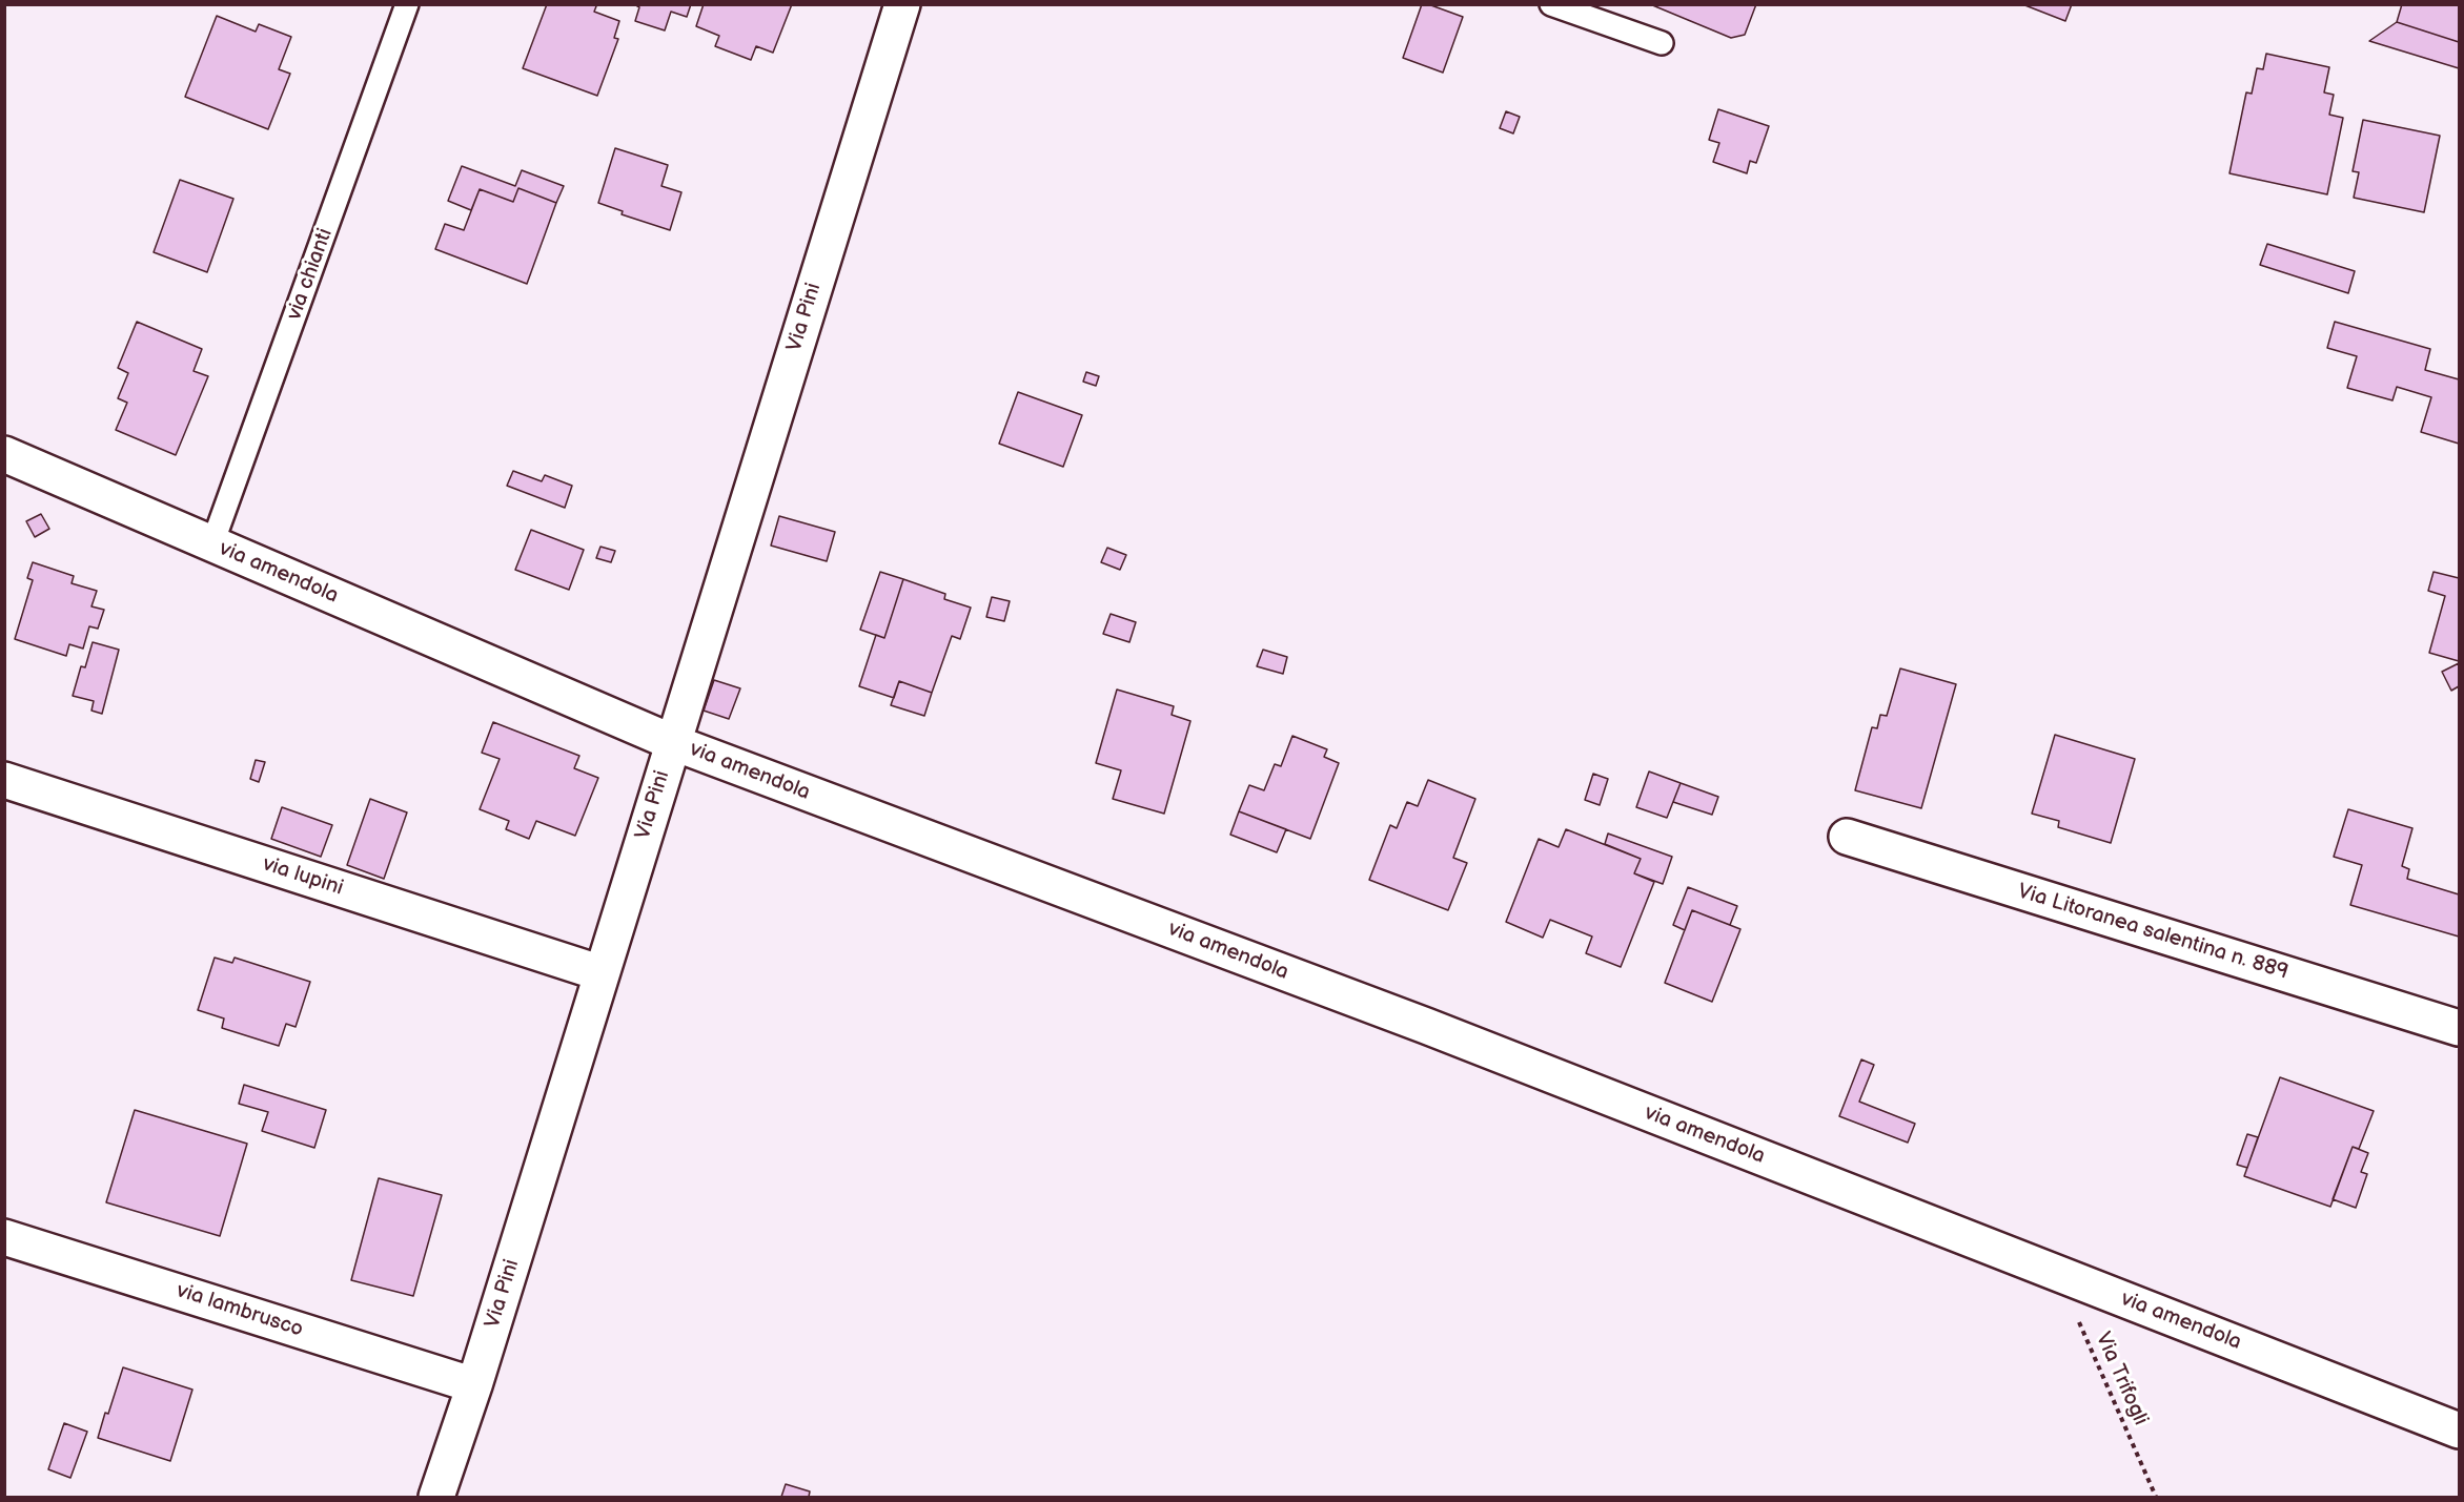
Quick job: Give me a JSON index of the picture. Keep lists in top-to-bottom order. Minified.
{"streets":{"street":["Via Pini","via amendola","via lupini","Via Litoranea salentina n. 889","via lambrusco"],"lane":["via chianti"],"path":["Via Trifogli"]},"crossings":[["via chianti","via amendola"],["Via Pini","via amendola"],["Via Pini","via lupini"],["Via Pini","via lambrusco"],["via amendola","Via Trifogli"]]}
